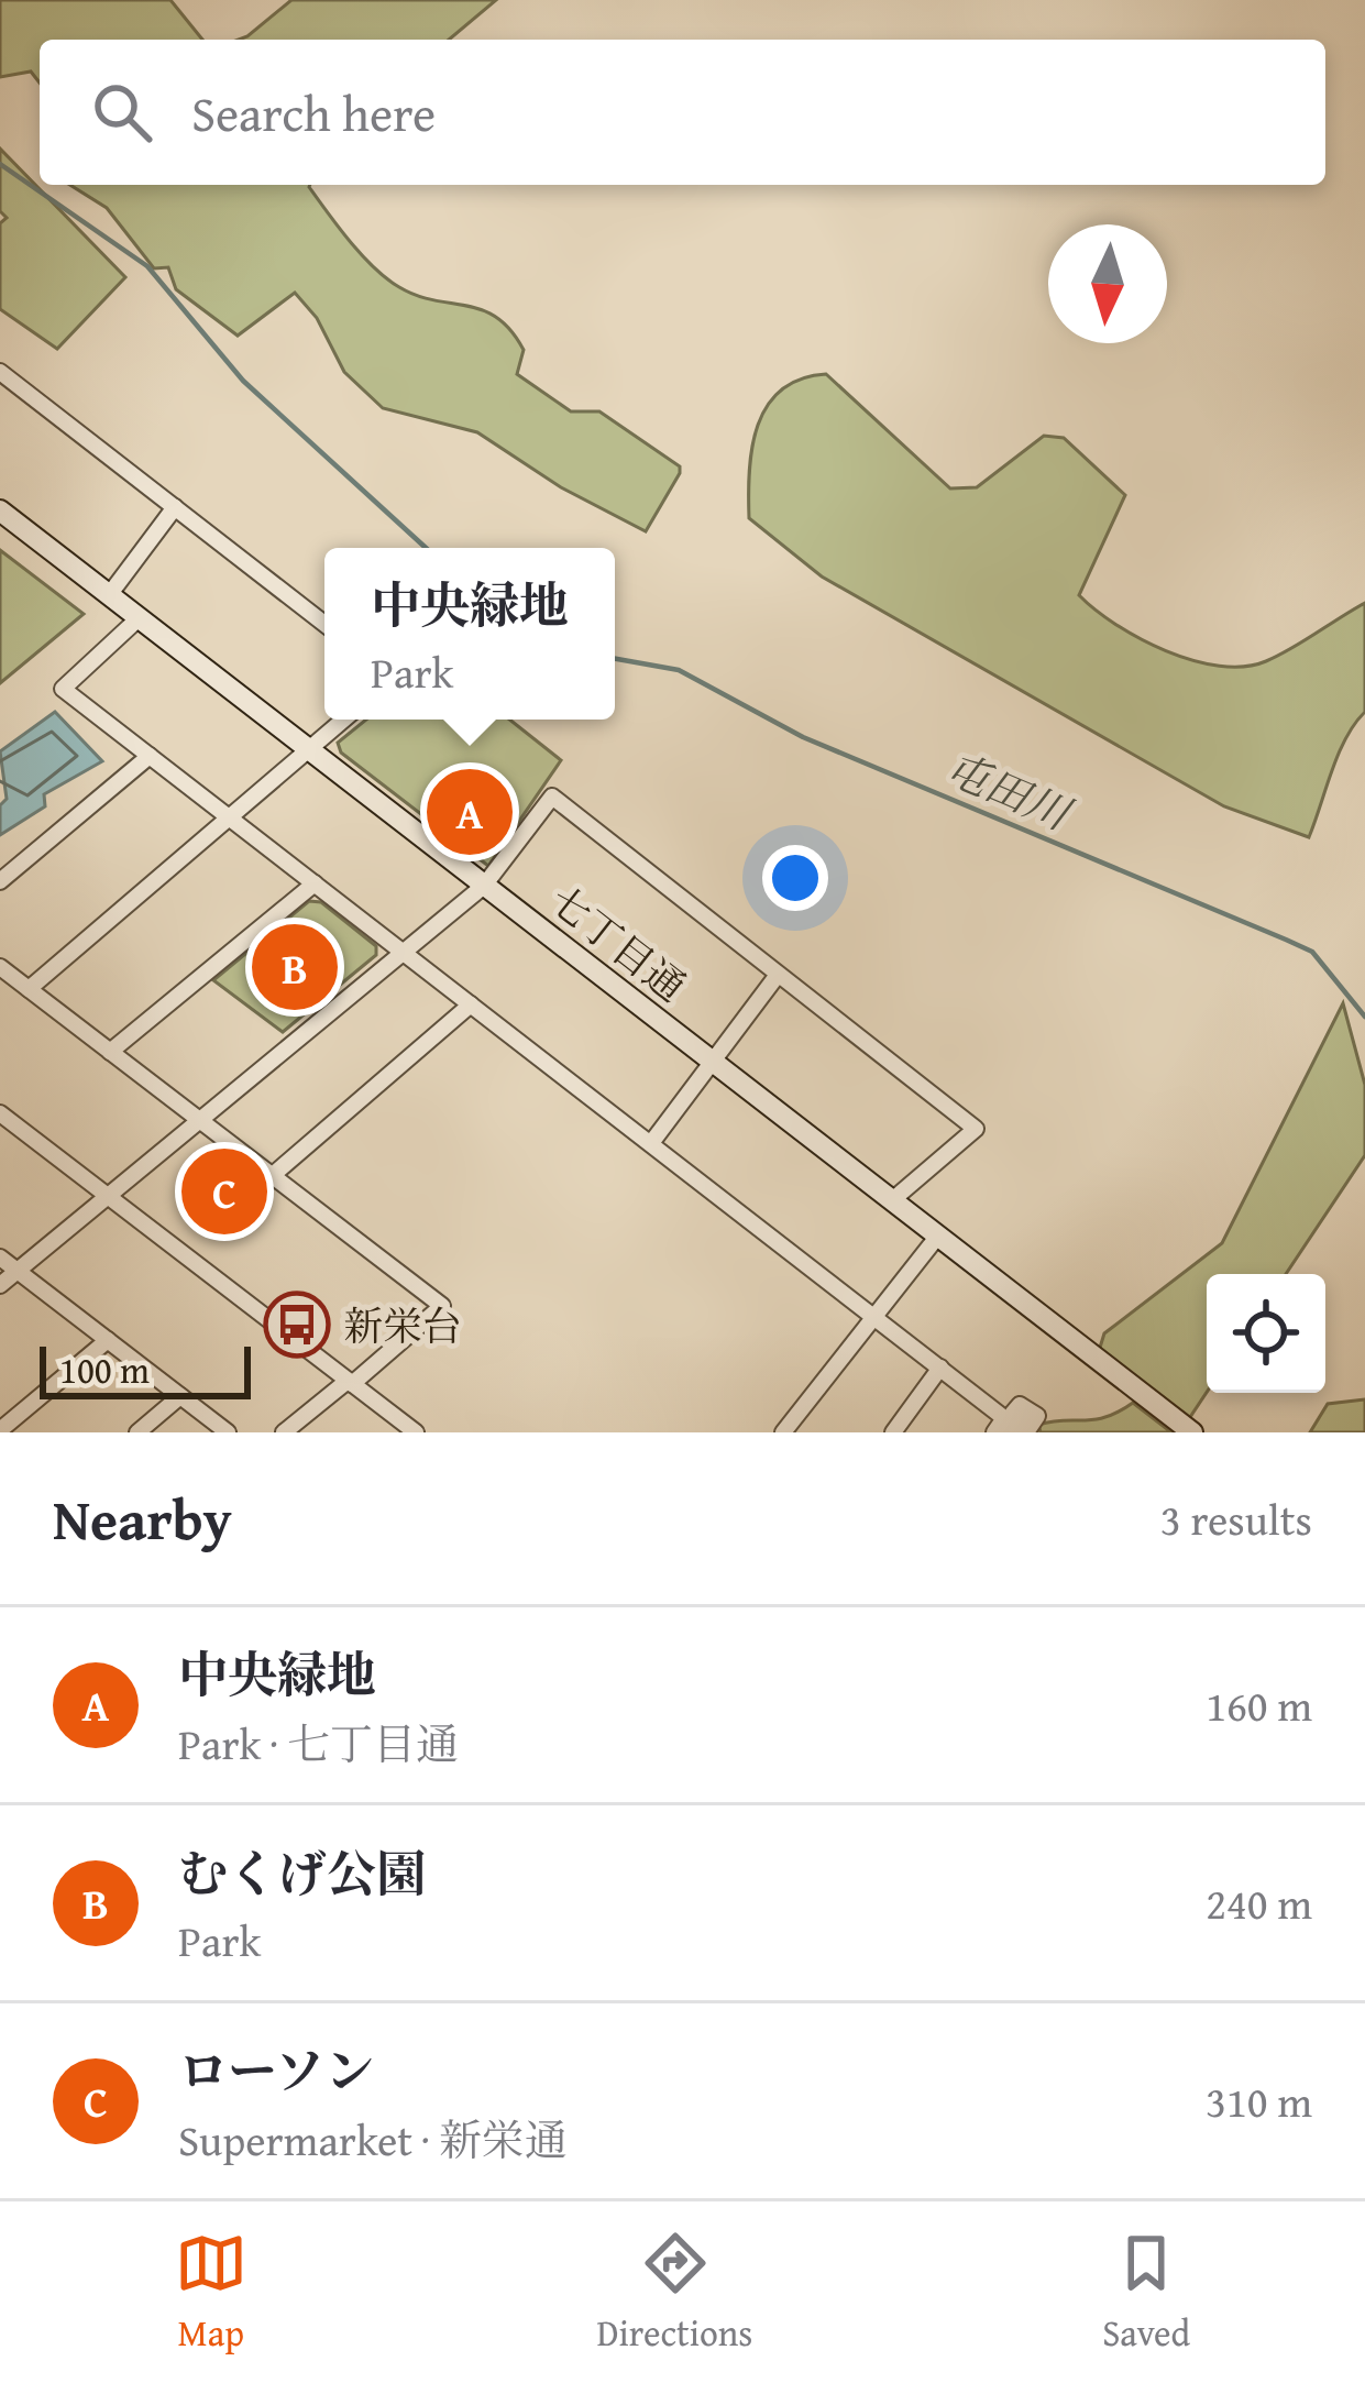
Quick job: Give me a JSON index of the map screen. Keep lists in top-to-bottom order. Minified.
{"streets":{"street":["七丁目通"]},"water":["屯田川"],"places":{"bus stop":["新栄台"]},"scale_bar":"100 m","north":"bottom","page":{"search":"Search here","popup":["中央緑地","Park"],"pins":["A","B","C"],"scale":"100 m","heading":["Nearby","3 results"],"list":[{"mark":"A","name":"中央緑地","note":"Park · 七丁目通","value":"160 m"},{"mark":"B","name":"むくげ公園","note":"Park","value":"240 m"},{"mark":"C","name":"ローソン","note":"Supermarket · 新栄通","value":"310 m"}],"nav":["Map","Directions","Saved"]}}
